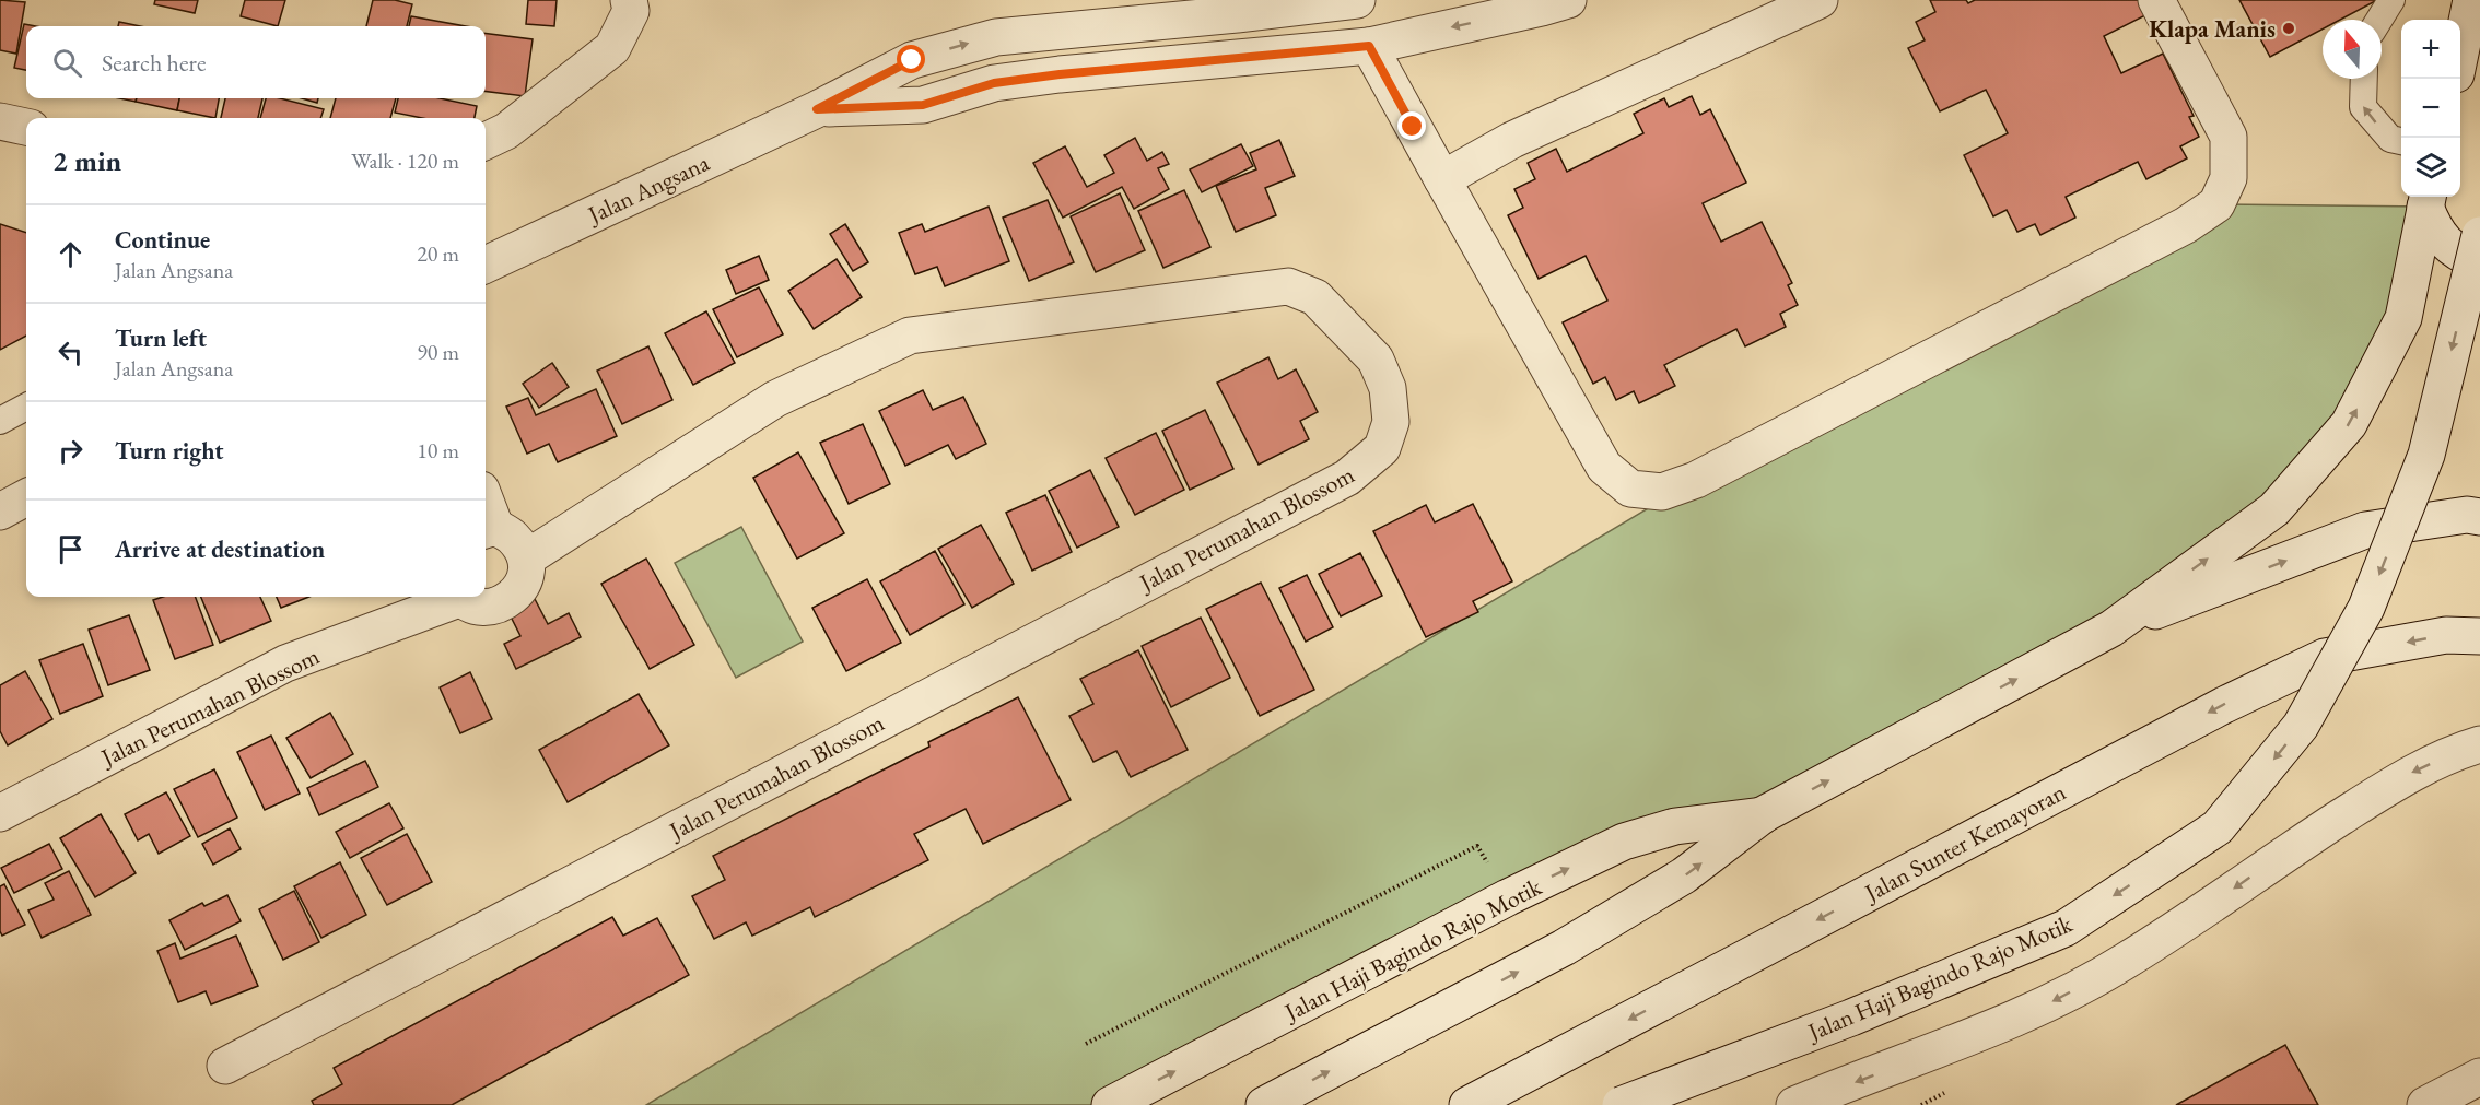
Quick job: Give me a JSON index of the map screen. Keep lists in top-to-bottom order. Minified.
{"streets":{"street":["Jalan Angsana","Jalan Perumahan Blossom","Jalan Sunter Kemayoran","Jalan Haji Bagindo Rajo Motik"]},"places":["Klapa Manis"],"north":"top","page":{"map_buttons":["+","−"],"search":"Search here","heading":["2 min","Walk · 120 m"],"list":[["Continue","Jalan Angsana","20 m"],["Turn left","Jalan Angsana","90 m"],["Turn right","10 m"],"Arrive at destination"]}}
